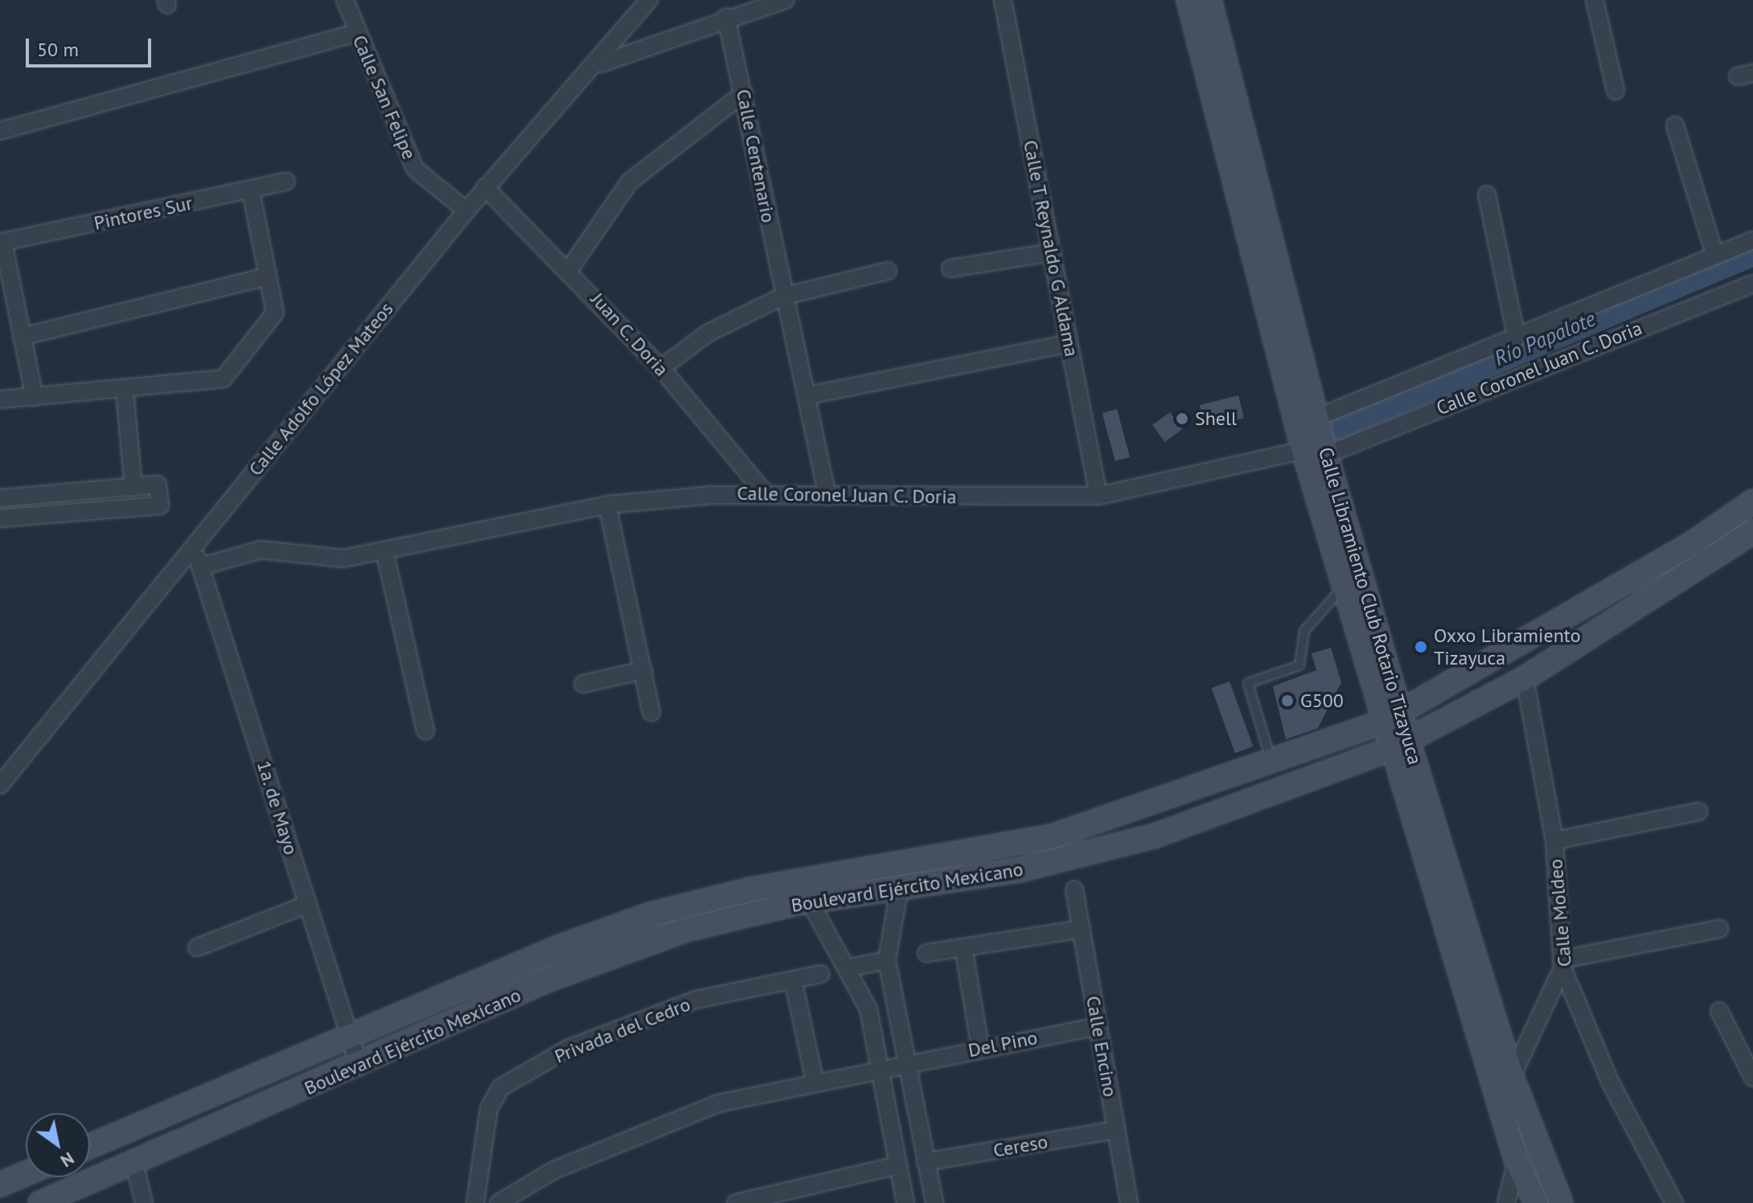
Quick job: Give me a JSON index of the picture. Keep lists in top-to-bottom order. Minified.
{"streets":{"main road":["Calle Libramiento Club Rotario Tizayuca","Boulevard Ejército Mexicano"],"street":["Calle San Felipe","Calle Centenario","Pintores Sur","Calle T Reynaldo G Aldama","Juan C. Doria","Calle Coronel Juan C. Doria","Calle Adolfo López Mateos","1a. de Mayo","Calle Moldeo","Privada del Cedro","Del Pino","Calle Encino","Cereso"]},"crossings":[["Calle San Felipe","Calle Adolfo López Mateos"],["Calle Centenario","Calle Coronel Juan C. Doria"],["Calle T Reynaldo G Aldama","Calle Coronel Juan C. Doria"],["Juan C. Doria","Calle Coronel Juan C. Doria"],["Juan C. Doria","Calle Adolfo López Mateos"],["Calle Coronel Juan C. Doria","Calle Libramiento Club Rotario Tizayuca"],["Calle Coronel Juan C. Doria","1a. de Mayo"],["Calle Adolfo López Mateos","1a. de Mayo"],["Calle Libramiento Club Rotario Tizayuca","Boulevard Ejército Mexicano"],["1a. de Mayo","Boulevard Ejército Mexicano"],["Boulevard Ejército Mexicano","Calle Moldeo"],["Del Pino","Calle Encino"],["Calle Encino","Cereso"]],"water":["Río Papalote"],"places":["Shell","Oxxo Libramiento Tizayuca","G500"],"scale_bar":"50 m","north":"bottom right"}
